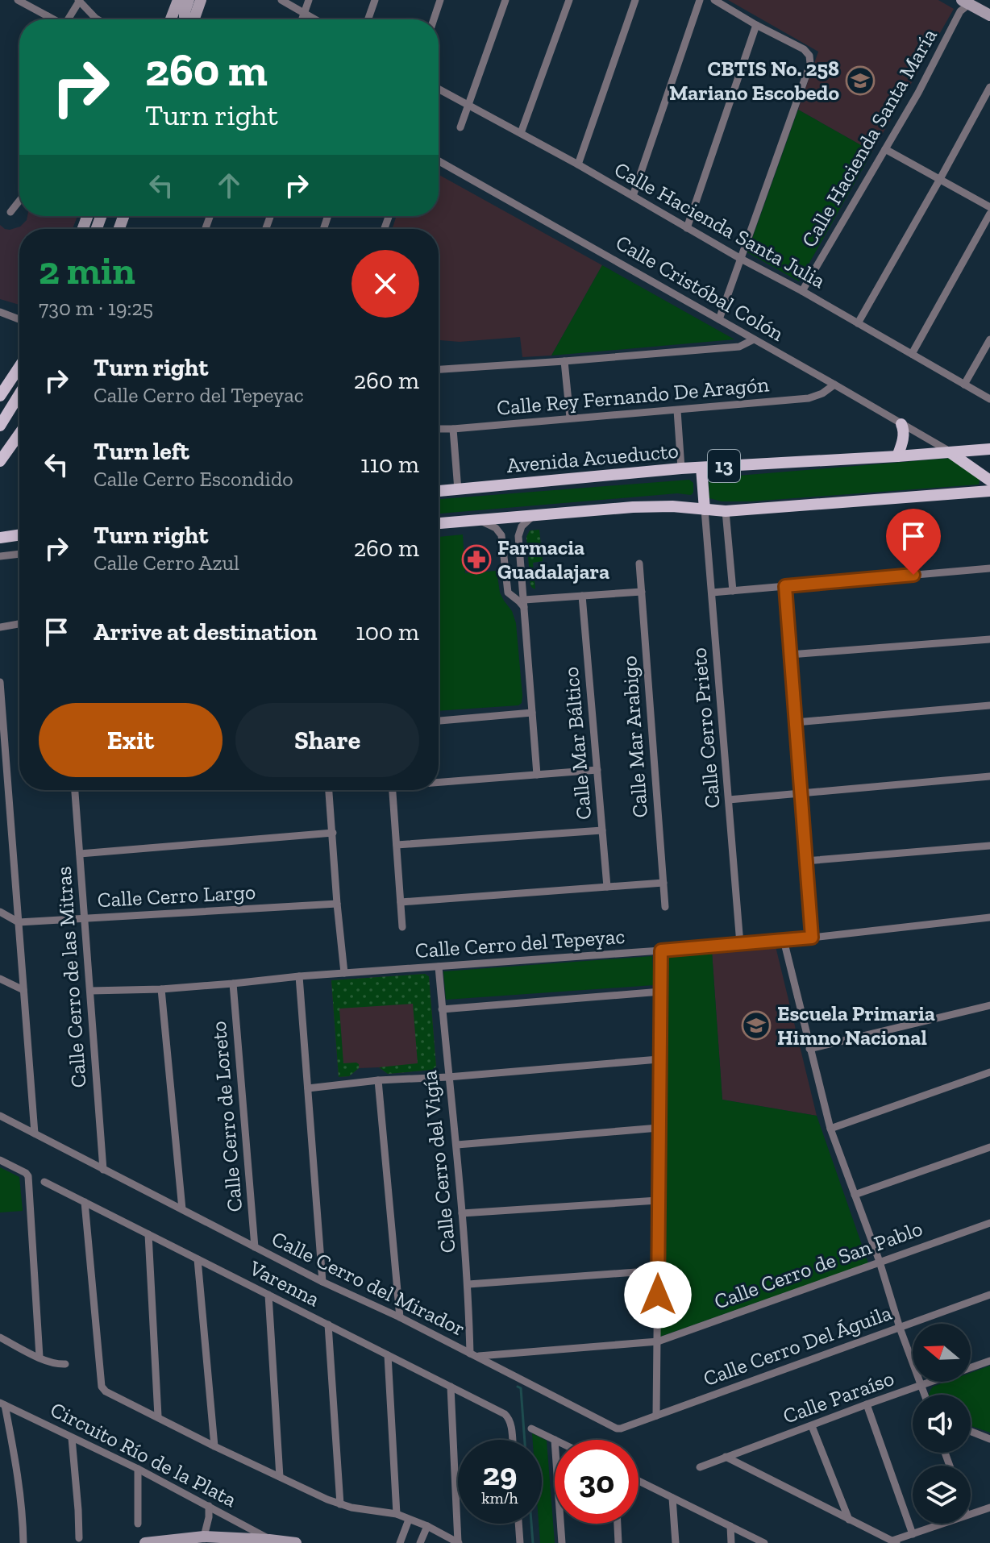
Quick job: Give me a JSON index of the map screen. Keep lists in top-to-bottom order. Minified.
{"streets":{"main road":["Avenida Acueducto","13"],"street":["Calle Hacienda Santa María","Calle Hacienda Santa Julia","Calle Cristóbal Colón","Calle Rey Fernando De Aragón","Calle Cerro Prieto","Calle Mar Arabigo","Calle Mar Báltico","Calle Cerro Largo","Calle Cerro del Tepeyac","Calle Cerro de las Mitras","Calle Cerro de Loreto","Calle Cerro del Vigía","Calle Cerro de San Pablo","Varenna","Calle Cerro del Mirador","Calle Cerro Del Águila","Calle Paraíso","Circuito Río de la Plata"]},"crossings":[["Calle Hacienda Santa María","Calle Hacienda Santa Julia"],["Calle Cristóbal Colón","Calle Rey Fernando De Aragón"],["Calle Cristóbal Colón","Avenida Acueducto"],["13","Calle Cerro Prieto"],["Calle Cerro Prieto","Calle Cerro del Tepeyac"],["Calle Cerro Largo","Calle Cerro de las Mitras"],["Calle Cerro del Tepeyac","Calle Cerro de las Mitras"],["Calle Cerro del Tepeyac","Calle Cerro de Loreto"],["Calle Cerro del Tepeyac","Calle Cerro del Vigía"],["Calle Cerro de las Mitras","Calle Cerro del Mirador"],["Calle Cerro de Loreto","Calle Cerro del Mirador"],["Calle Cerro del Vigía","Calle Cerro de San Pablo"],["Calle Cerro del Vigía","Calle Cerro del Mirador"],["Calle Cerro de San Pablo","Calle Cerro del Mirador"],["Calle Cerro del Mirador","Calle Cerro Del Águila"]],"places":{"school or university":["CBTIS No. 258 Mariano Escobedo","Escuela Primaria Himno Nacional"],"pharmacy":["Farmacia Guadalajara"]},"north":"left","page":{"turn":["260 m","Turn right"],"heading":["2 min","730 m · 19:25"],"list":[{"name":"Turn right","note":"Calle Cerro del Tepeyac","value":"260 m"},{"name":"Turn left","note":"Calle Cerro Escondido","value":"110 m"},{"name":"Turn right","note":"Calle Cerro Azul","value":"260 m"},{"name":"Arrive at destination","value":"100 m"}],"buttons":["Exit","Share"],"speed":"29 km/h","limit":"30"}}
